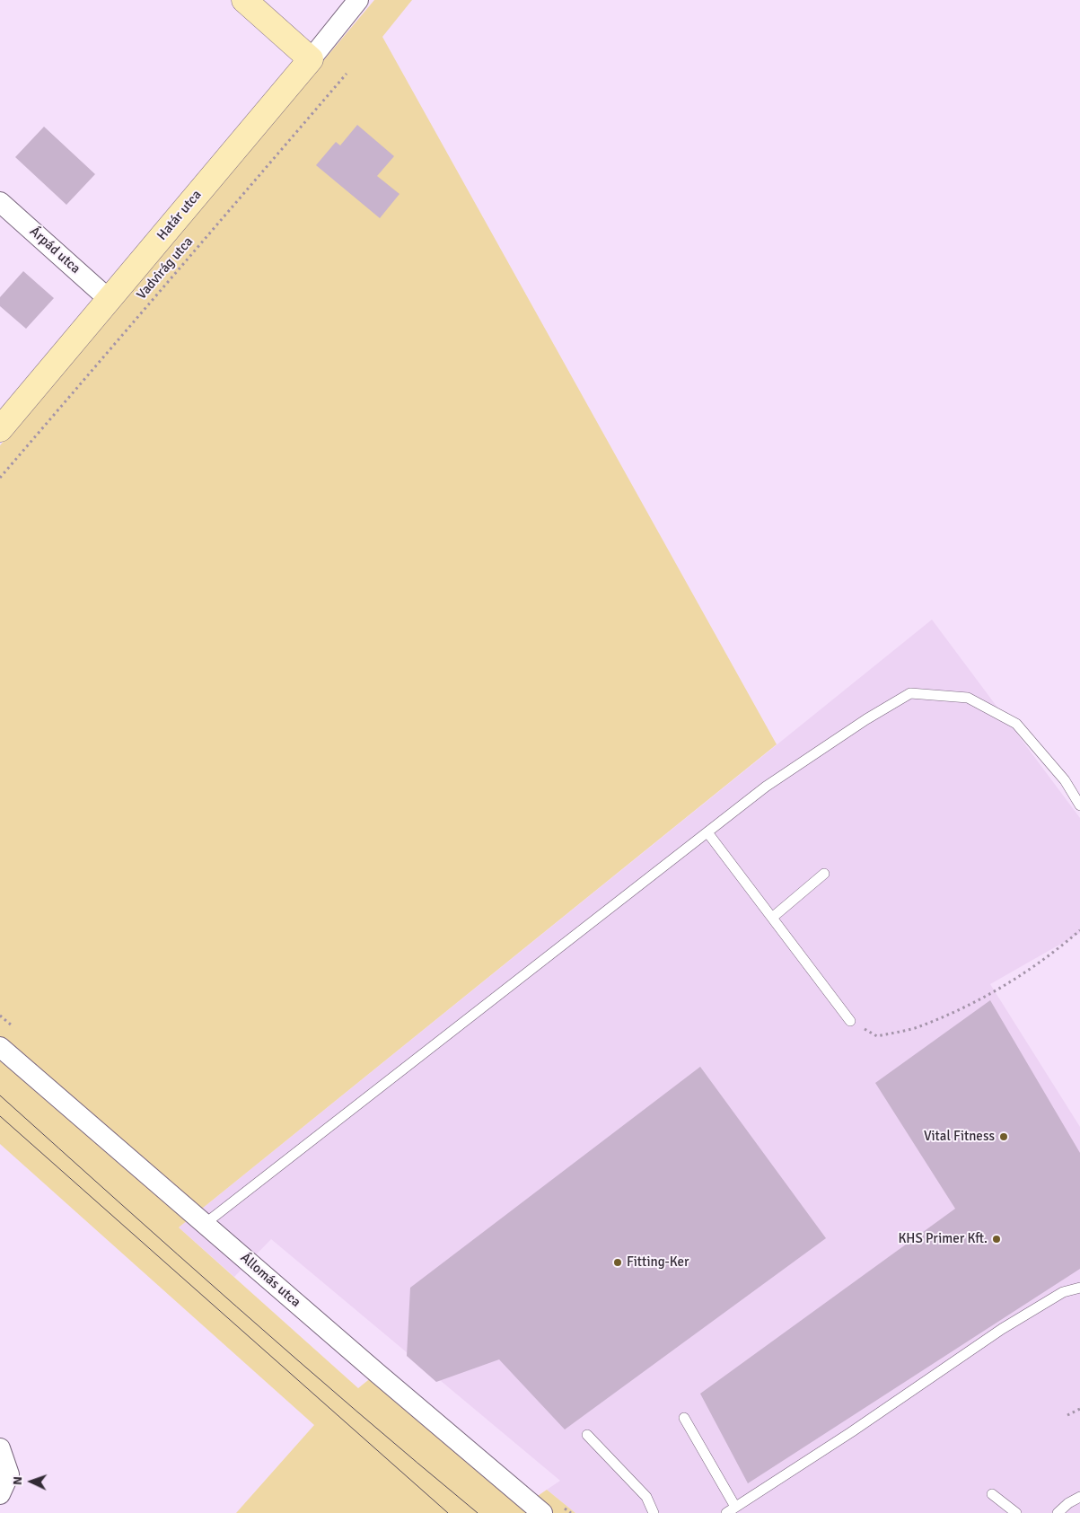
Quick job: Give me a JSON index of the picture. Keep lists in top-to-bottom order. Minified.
{"streets":{"street":["Határ utca","Árpád utca","Állomás utca"],"path":["Vadvirág utca"]},"crossings":[["Határ utca","Árpád utca"]],"places":["Vital Fitness","KHS Primer Kft.","Fitting-Ker"],"north":"left"}
